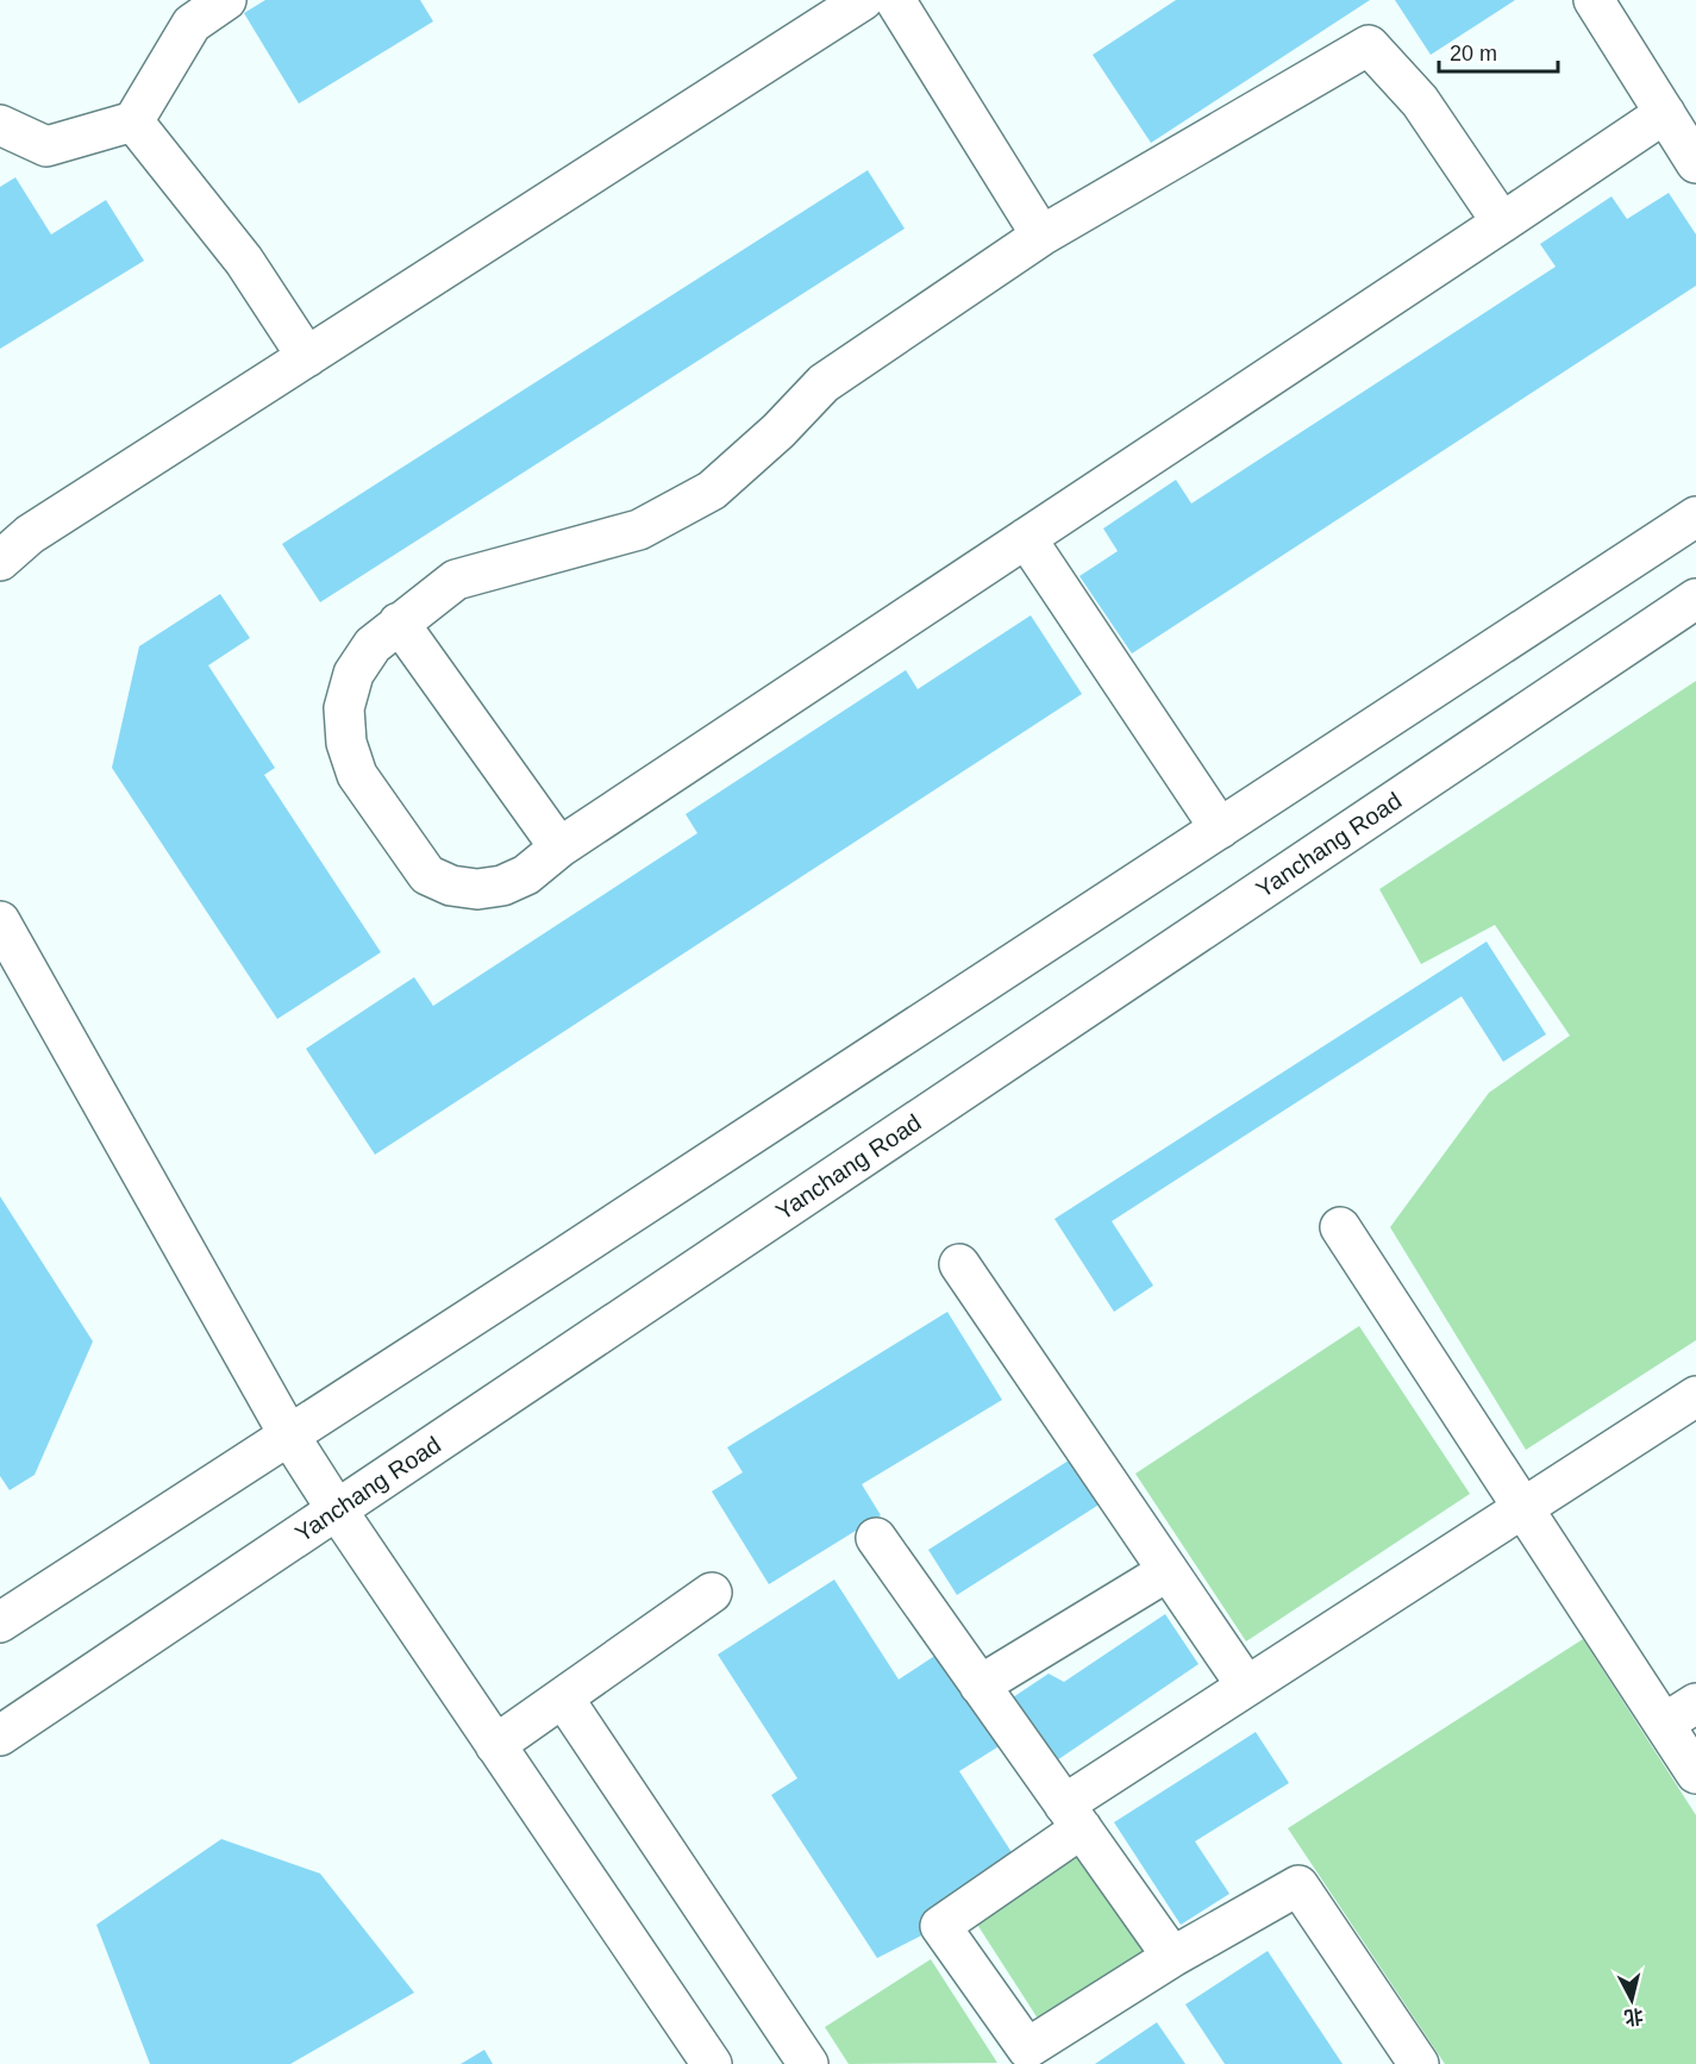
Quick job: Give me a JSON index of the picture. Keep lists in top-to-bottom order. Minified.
{"streets":{"street":["Yanchang Road"]},"scale_bar":"20 m","north":"bottom"}
